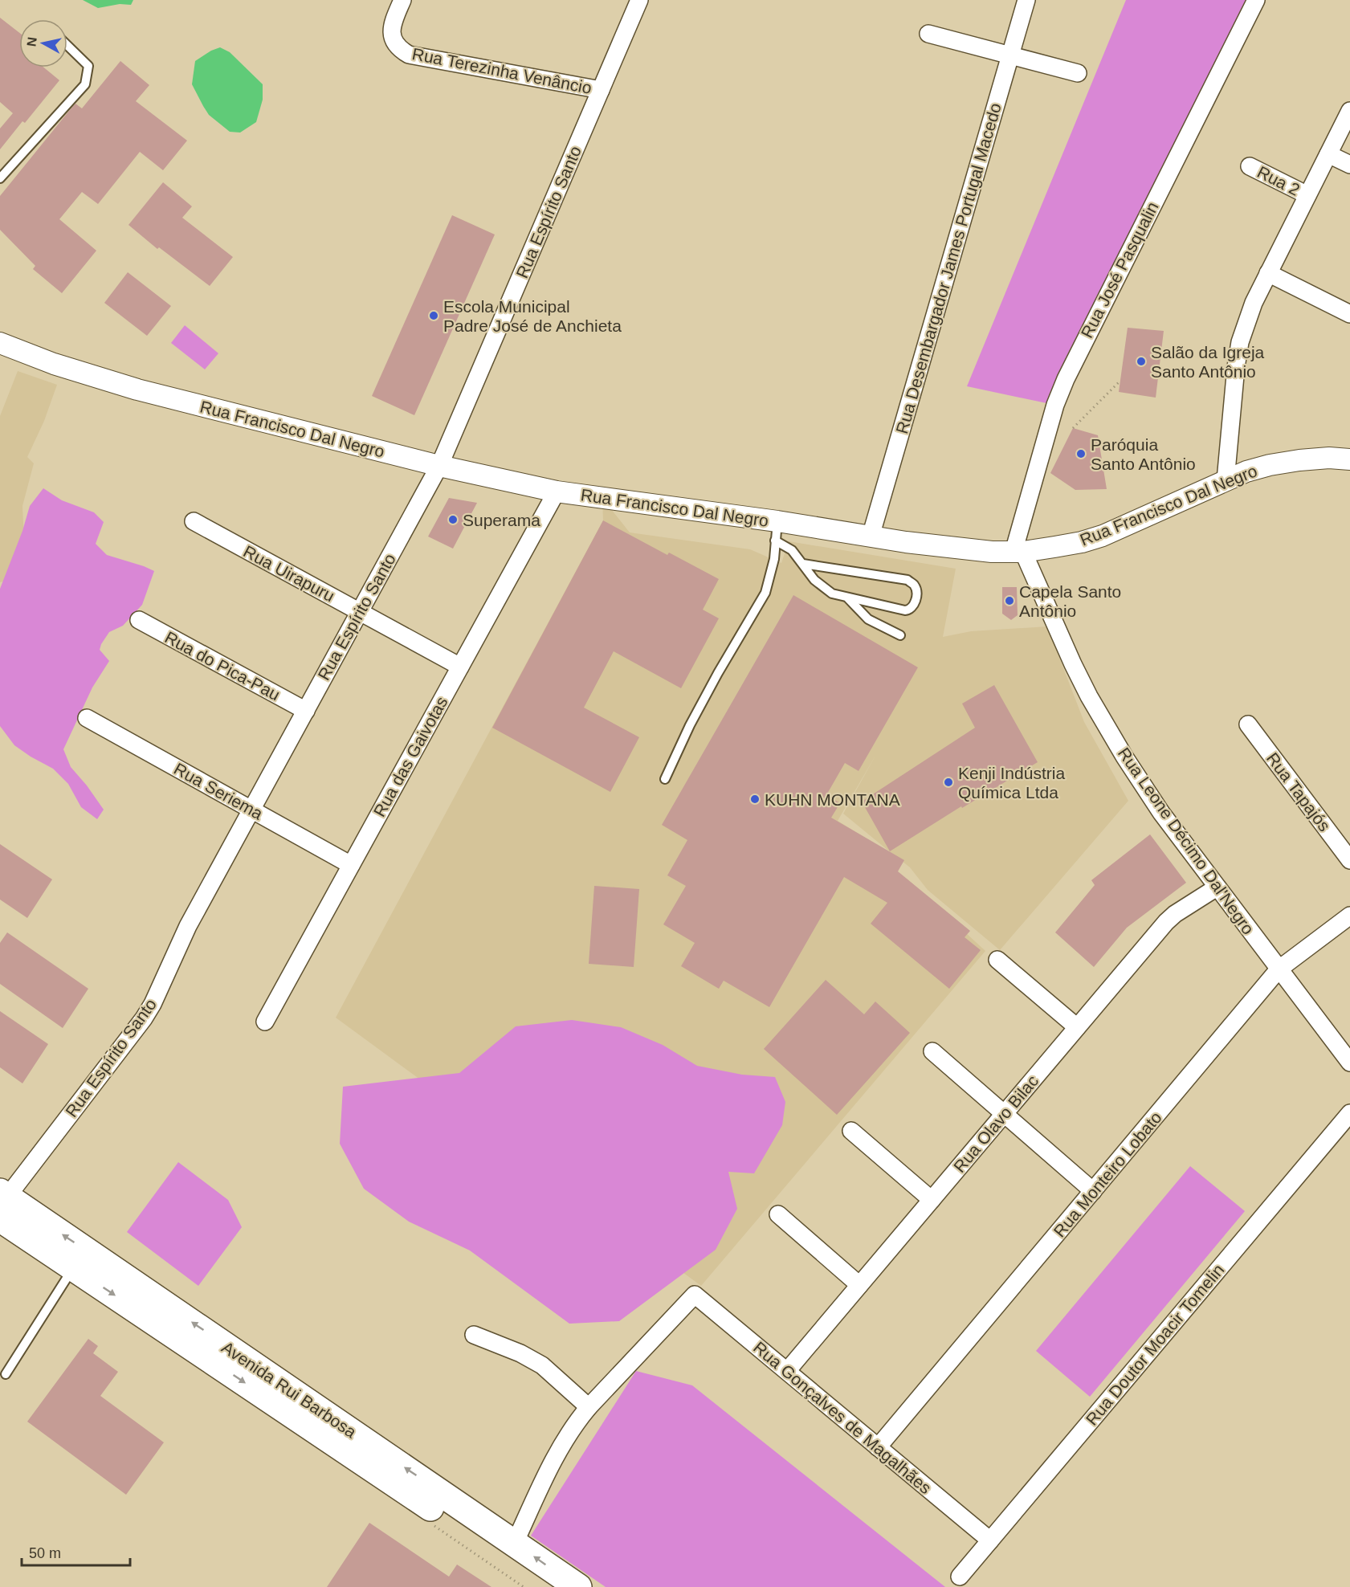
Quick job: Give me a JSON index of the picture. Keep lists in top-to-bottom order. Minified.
{"streets":{"main road":["Avenida Rui Barbosa"],"street":["Rua Terezinha Venâncio","Rua 2","Rua Espírito Santo","Rua Desembargador James Portugal Macedo","Rua José Pasqualin","Rua Francisco Dal Negro","Rua Uirapuru","Rua do Pica-Pau","Rua das Gaivotas","Rua Seriema","Rua Tapajós","Rua Leone Décimo Dal'Negro","Rua Olavo Bilac","Rua Monteiro Lobato","Rua Doutor Moacir Tomelin","Rua Gonçalves de Magalhães"]},"crossings":[["Rua Terezinha Venâncio","Rua Espírito Santo"],["Rua Espírito Santo","Rua Francisco Dal Negro"],["Rua Espírito Santo","Rua Uirapuru"],["Rua Espírito Santo","Rua do Pica-Pau"],["Rua Espírito Santo","Rua Seriema"],["Rua Espírito Santo","Avenida Rui Barbosa"],["Rua Desembargador James Portugal Macedo","Rua Francisco Dal Negro"],["Rua José Pasqualin","Rua Francisco Dal Negro"],["Rua José Pasqualin","Rua Leone Décimo Dal'Negro"],["Rua Francisco Dal Negro","Rua das Gaivotas"],["Rua Francisco Dal Negro","Rua Leone Décimo Dal'Negro"],["Rua Uirapuru","Rua das Gaivotas"],["Rua das Gaivotas","Rua Seriema"],["Rua Leone Décimo Dal'Negro","Rua Olavo Bilac"],["Rua Leone Décimo Dal'Negro","Rua Monteiro Lobato"],["Rua Olavo Bilac","Rua Gonçalves de Magalhães"],["Rua Monteiro Lobato","Rua Gonçalves de Magalhães"],["Rua Doutor Moacir Tomelin","Rua Gonçalves de Magalhães"]],"places":["Escola Municipal Padre José de Anchieta","Salão da Igreja Santo Antônio","Paróquia Santo Antônio","Superama","Capela Santo Antônio","Kenji Indústria Química Ltda","KUHN MONTANA"],"scale_bar":"50 m","north":"left"}
